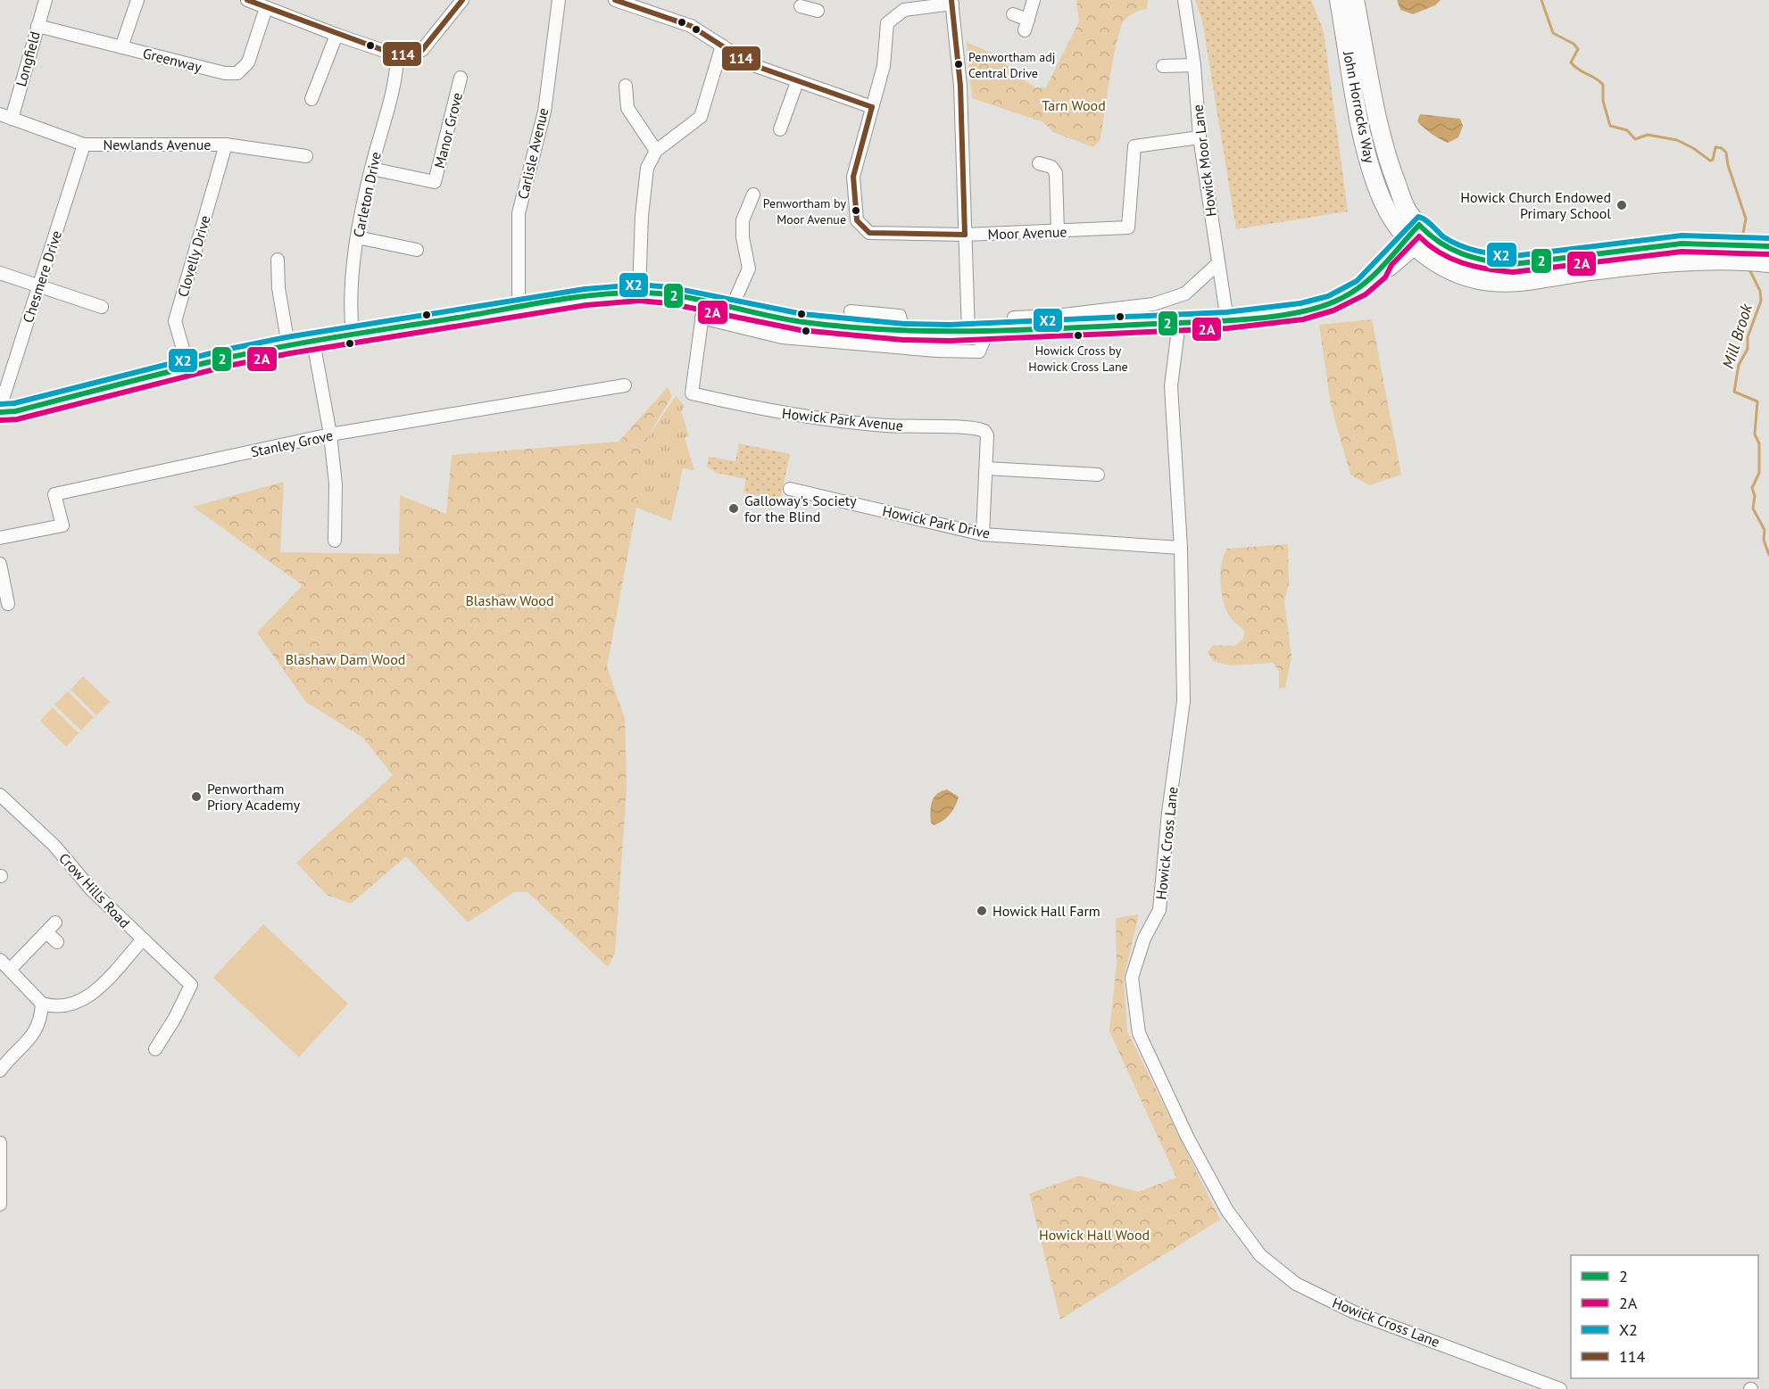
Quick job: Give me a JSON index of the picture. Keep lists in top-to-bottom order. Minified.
{"streets":{"highway":["John Horrocks Way"],"street":["Longfield","Greenway","Manor Grove","Newlands Avenue","Carlisle Avenue","Howick Moor Lane","Carleton Drive","Moor Avenue","Clovelly Drive","Chesmere Drive","Howick Park Avenue","Stanley Grove","Howick Park Drive","Howick Cross Lane","Crow Hills Road"]},"crossings":[["Longfield","Greenway"],["Longfield","Newlands Avenue"],["Manor Grove","Carleton Drive"],["Newlands Avenue","Clovelly Drive"],["Newlands Avenue","Chesmere Drive"],["Howick Moor Lane","Moor Avenue"],["Howick Park Avenue","Howick Park Drive"],["Howick Park Drive","Howick Cross Lane"]],"water":["Mill Brook"],"parks":["Tarn Wood","Blashaw Wood","Blashaw Dam Wood","Howick Hall Wood"],"places":["Penwortham adj Central Drive","Howick Church Endowed Primary School","Penwortham by Moor Avenue","Howick Cross by Howick Cross Lane","Galloway's Society for the Blind","Penwortham Priory Academy","Howick Hall Farm"],"lines":["transit line 114","transit line X2","transit line 2","transit line 2A"],"legend":["2","2A","X2","114"]}
